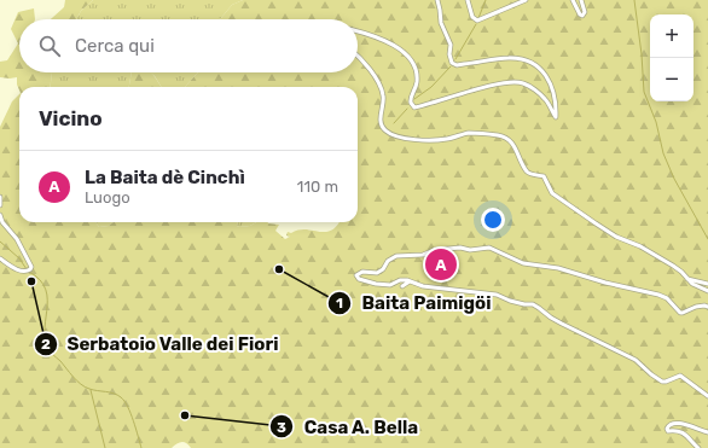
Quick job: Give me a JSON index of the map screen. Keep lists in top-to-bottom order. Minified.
{"places":["Baita Paimigöi","Serbatoio Valle dei Fiori","Casa A. Bella"],"page":{"map_buttons":["+","−"],"search":"Cerca qui","heading":"Vicino","list":[{"mark":"A","name":"La Baita dè Cinchì","note":"Luogo","value":"110 m"}],"pins":"A"}}
